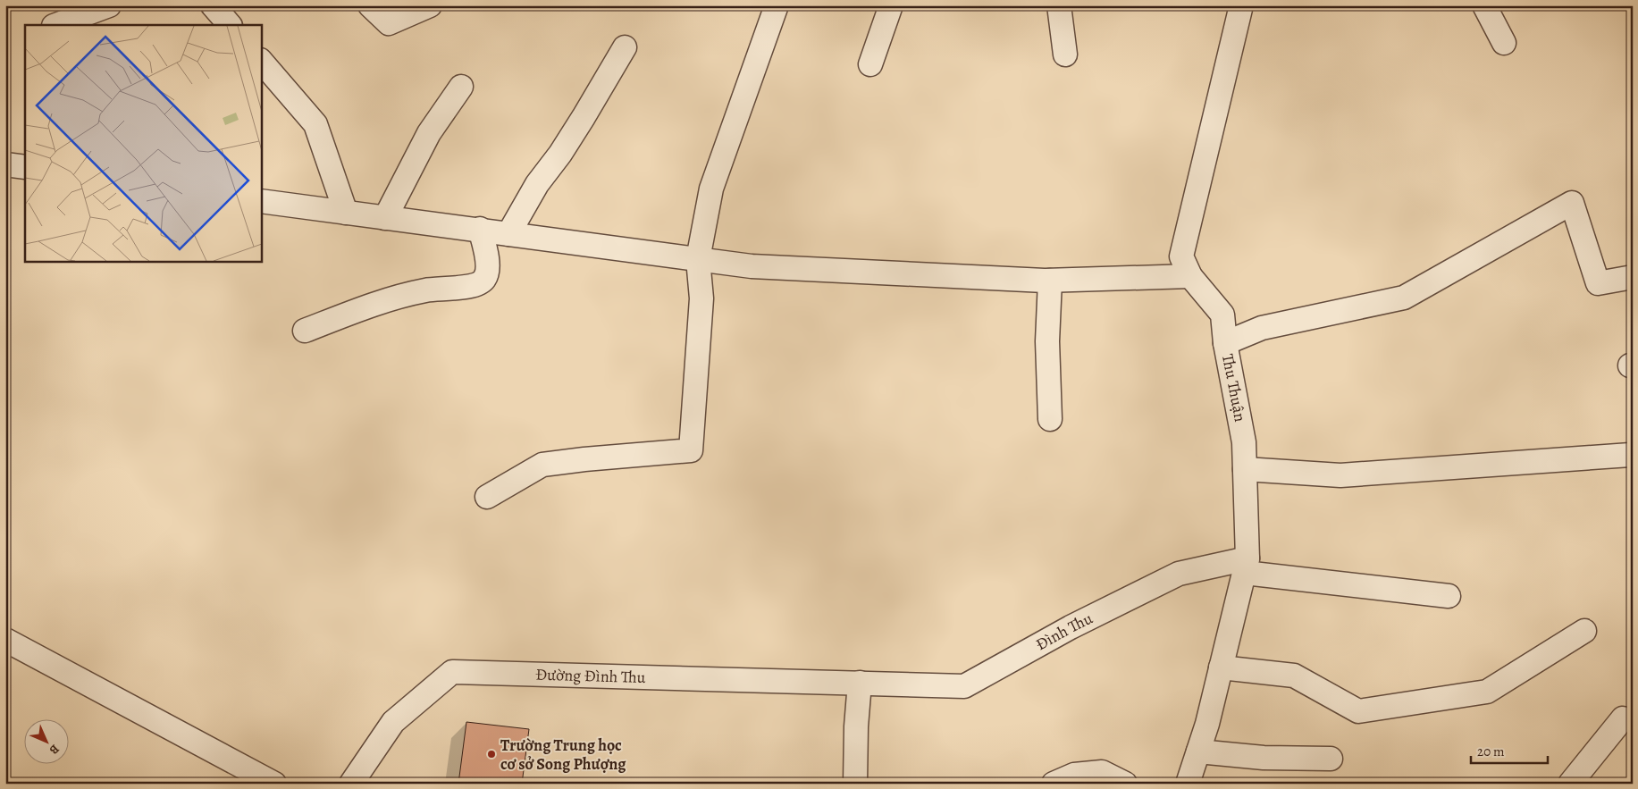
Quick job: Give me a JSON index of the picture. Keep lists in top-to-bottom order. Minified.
{"streets":{"street":["Thu Thuận","Đình Thu","Đường Đình Thu"]},"crossings":[["Thu Thuận","Đình Thu"],["Đình Thu","Đường Đình Thu"]],"places":["Trường Trung học cơ sở Song Phượng"],"scale_bar":"20 m","north":"bottom right"}
